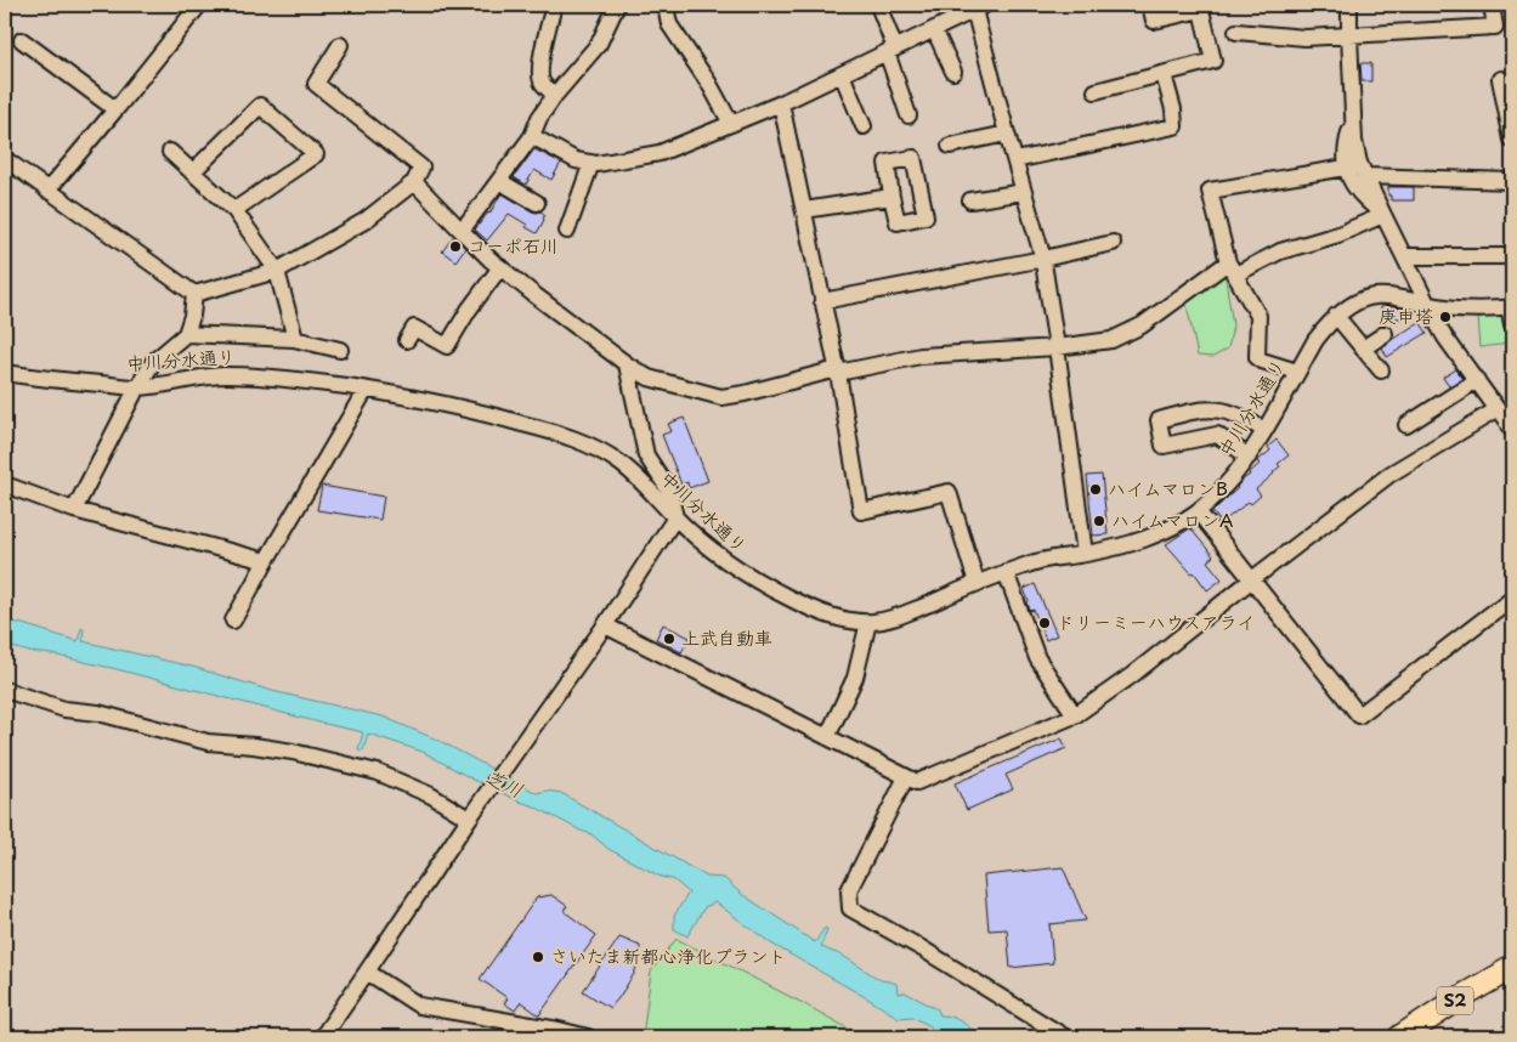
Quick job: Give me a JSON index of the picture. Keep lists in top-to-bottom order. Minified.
{"streets":{"highway":["S2"],"street":["中川分水通り"]},"water":["芝川"],"places":["コーポ石川","庚申塔","ハイムマロンB","ハイムマロンA","ドリーミーハウスアライ","上武自動車","さいたま新都心浄化プラント"]}
